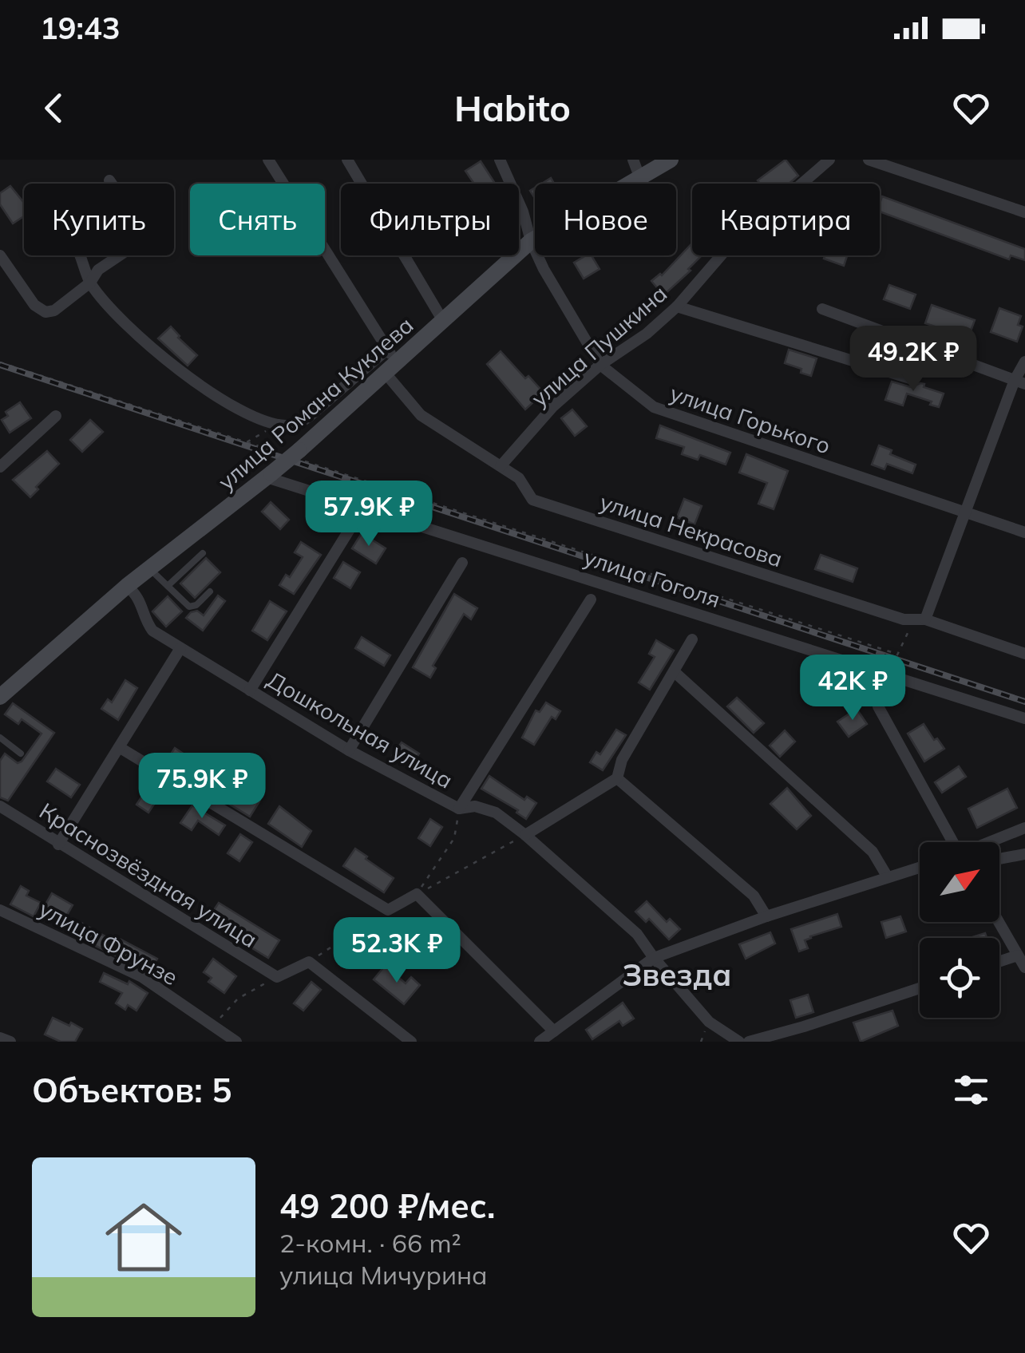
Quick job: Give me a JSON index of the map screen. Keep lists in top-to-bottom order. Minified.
{"streets":{"street":["улица Пушкина","улица Романа Куклева","улица Горького","улица Некрасова","улица Гоголя","Дошкольная улица","Краснозвёздная улица","улица Фрунзе"]},"crossings":[["улица Пушкина","улица Горького"],["улица Пушкина","улица Некрасова"],["улица Романа Куклева","улица Горького"],["улица Романа Куклева","улица Некрасова"],["улица Романа Куклева","улица Гоголя"],["улица Романа Куклева","Дошкольная улица"]],"districts":["Звезда"],"north":"top right","page":{"status":"19:43","header":"Habito","chip":["Купить","Снять","Фильтры","Новое","Квартира"],"price":["49.2K ₽","57.9K ₽","42K ₽","75.9K ₽","52.3K ₽"],"heading":"Объектов: 5","list":[{"name":"49 200 ₽/мес.","note":"2-комн. · 66 m² · улица Мичурина"}]}}
